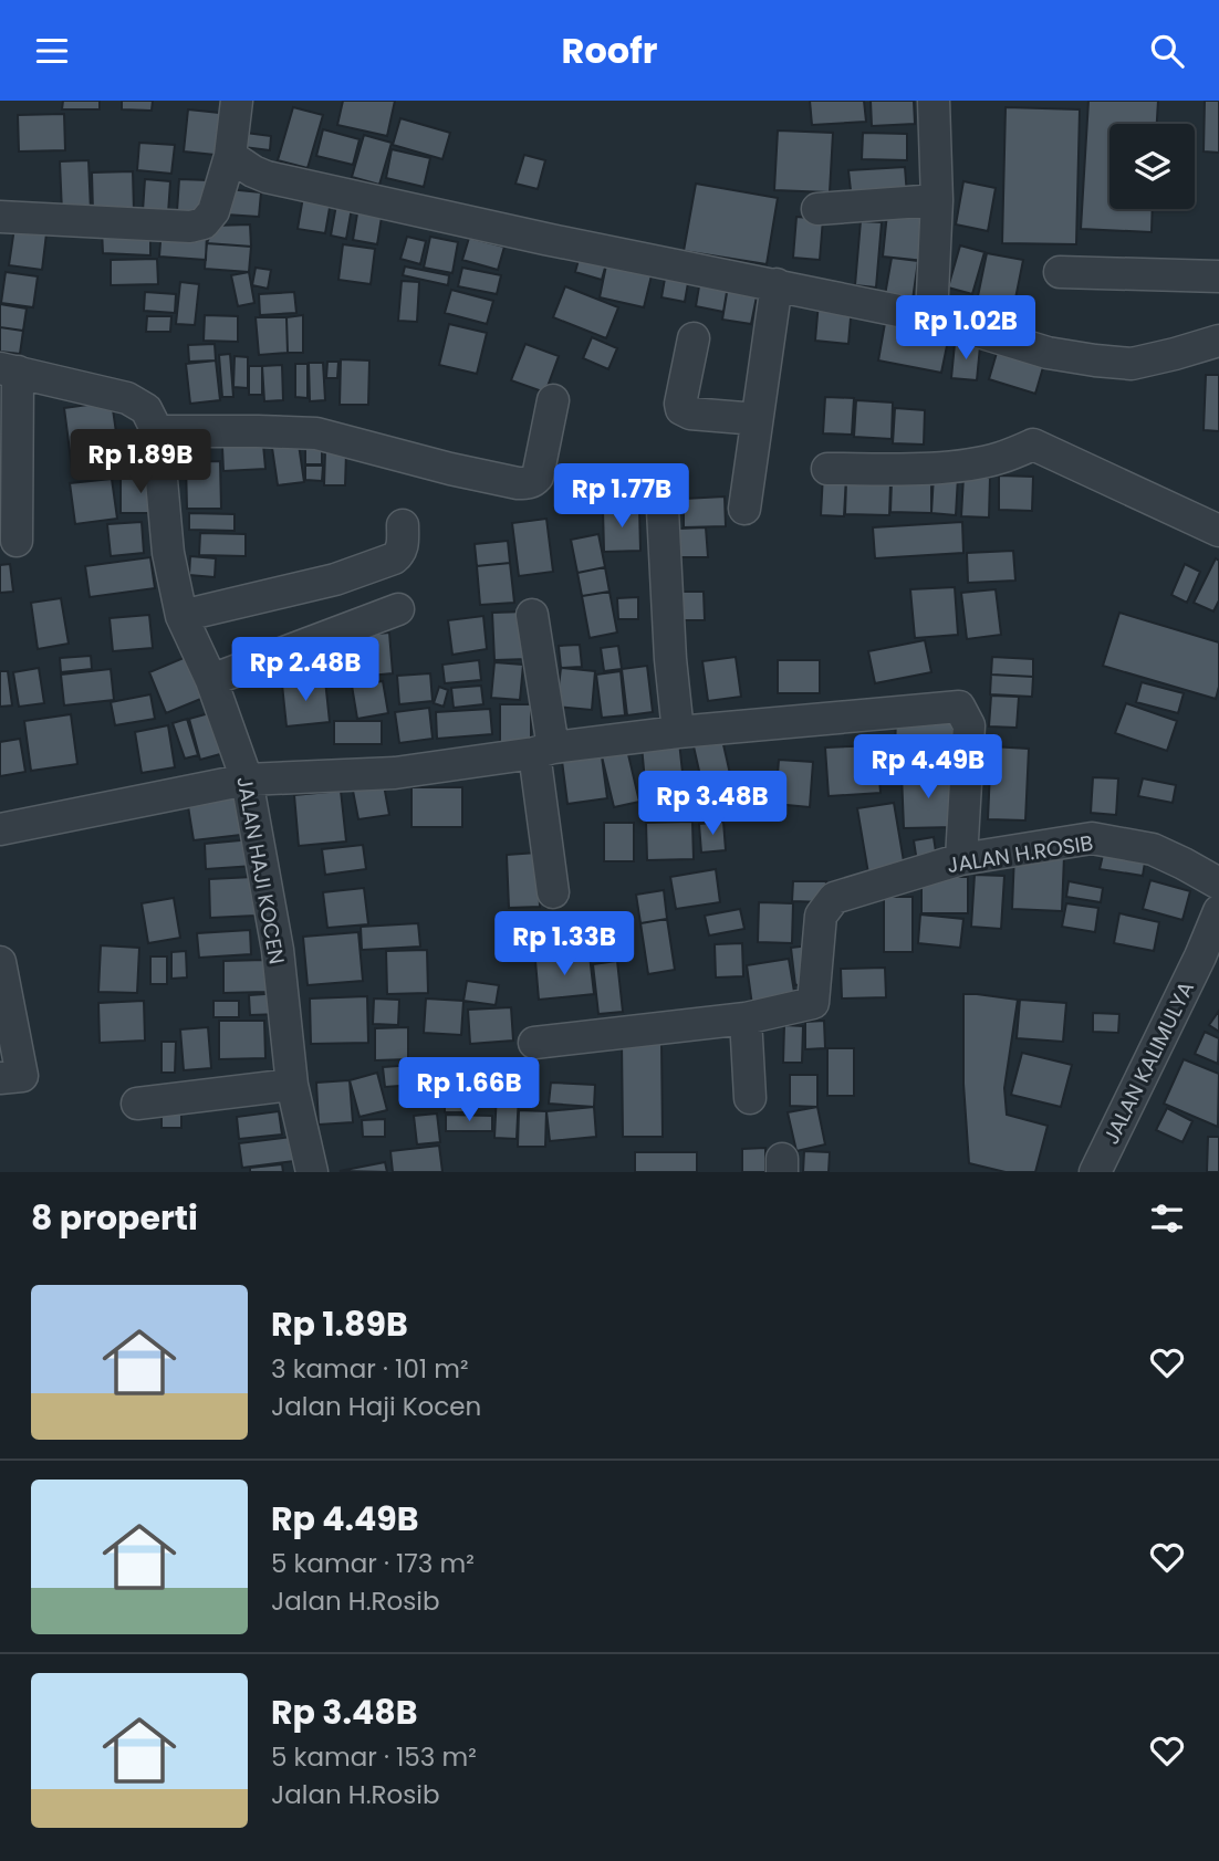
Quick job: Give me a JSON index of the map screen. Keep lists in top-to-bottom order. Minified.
{"streets":{"street":["JALAN H.ROSIB","JALAN HAJI KOCEN","JALAN KALIMULYA"]},"page":{"header":"Roofr","price":["Rp 1.02B","Rp 1.89B","Rp 1.77B","Rp 2.48B","Rp 4.49B","Rp 3.48B","Rp 1.33B","Rp 1.66B"],"heading":"8 properti","list":[{"name":"Rp 1.89B","note":"3 kamar · 101 m² · Jalan Haji Kocen"},{"name":"Rp 4.49B","note":"5 kamar · 173 m² · Jalan H.Rosib"},{"name":"Rp 3.48B","note":"5 kamar · 153 m² · Jalan H.Rosib"}]}}
